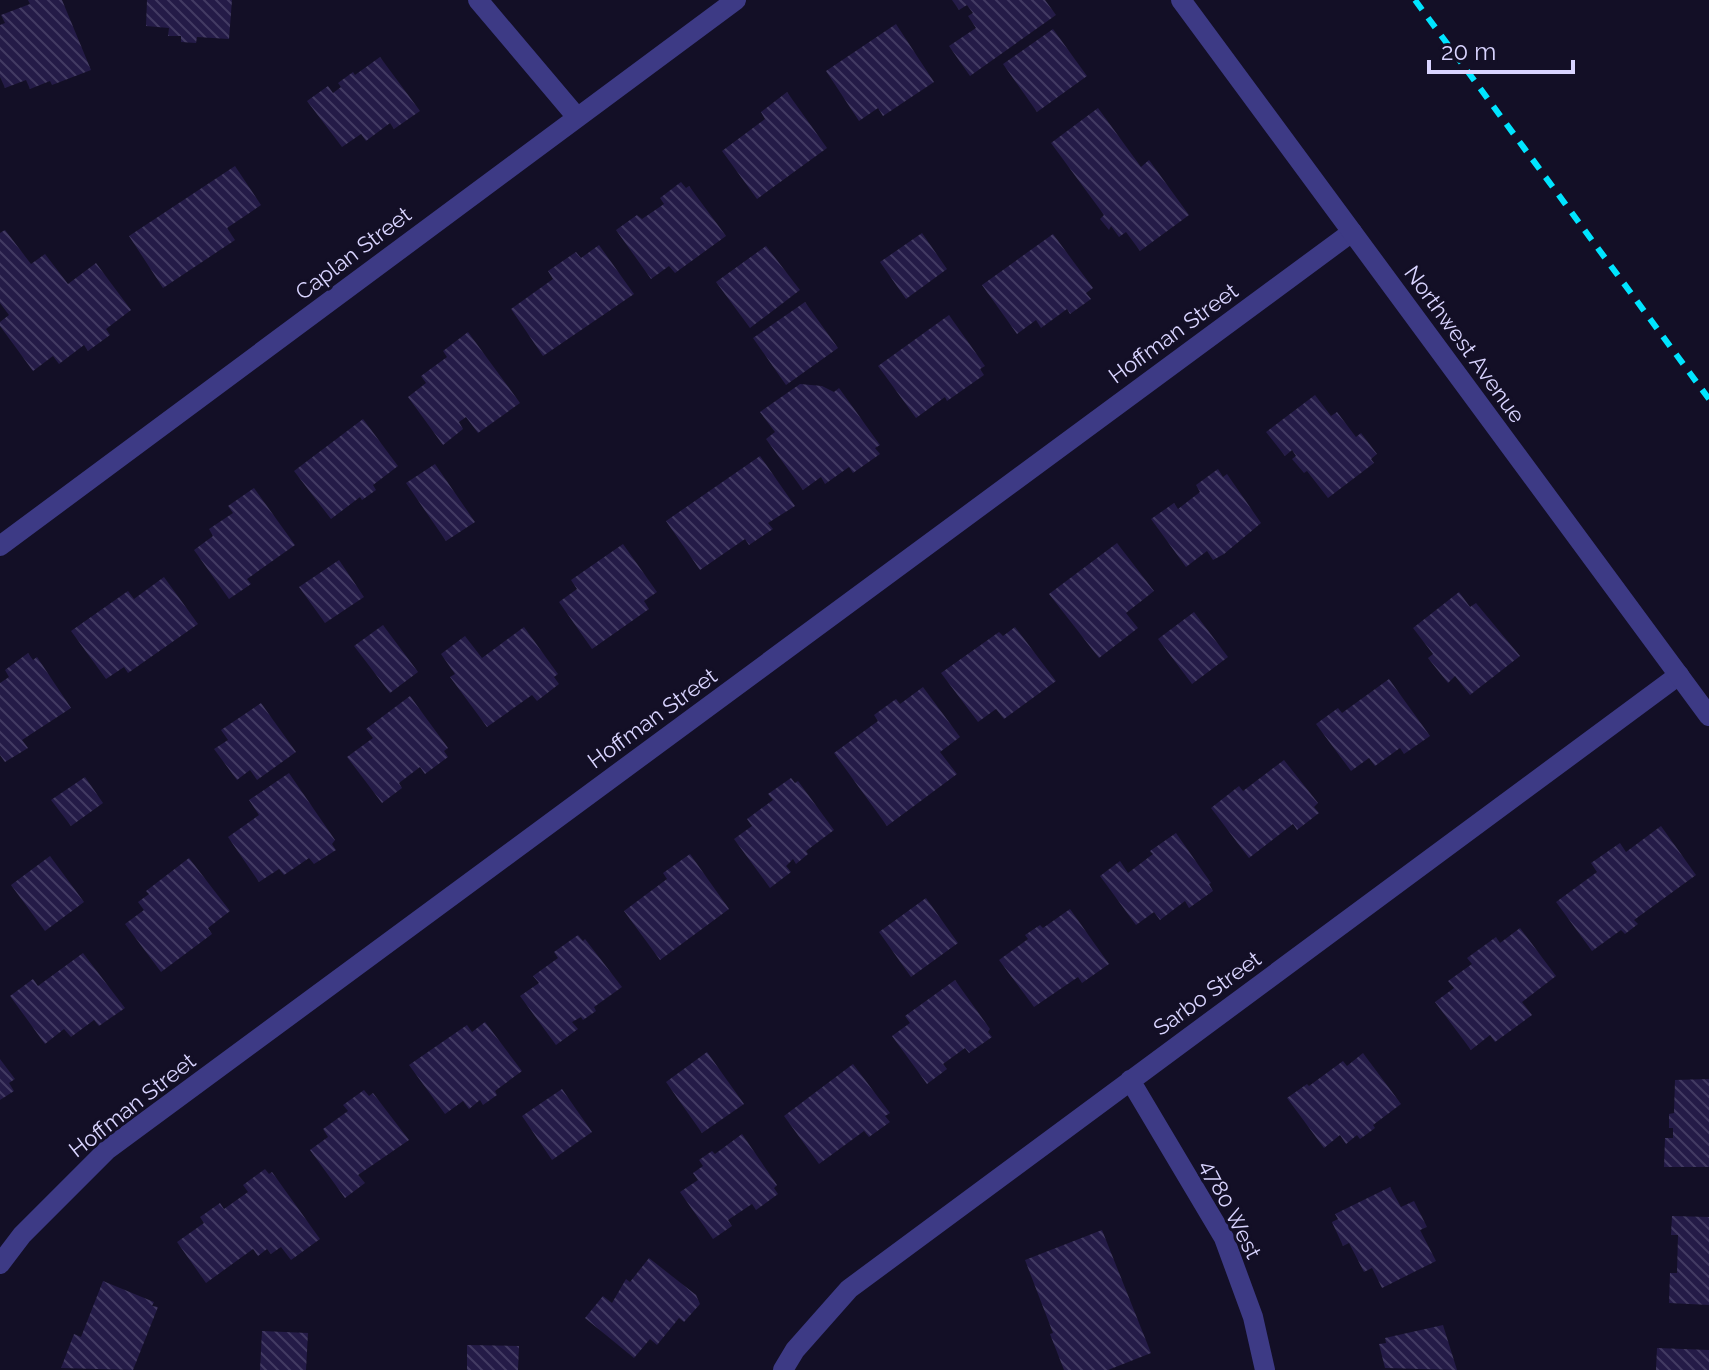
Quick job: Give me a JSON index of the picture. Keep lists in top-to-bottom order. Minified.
{"streets":{"street":["Caplan Street","Hoffman Street","Northwest Avenue","Sarbo Street","4780 West"]},"crossings":[["Hoffman Street","Northwest Avenue"],["Northwest Avenue","Sarbo Street"],["Sarbo Street","4780 West"]],"scale_bar":"20 m"}
